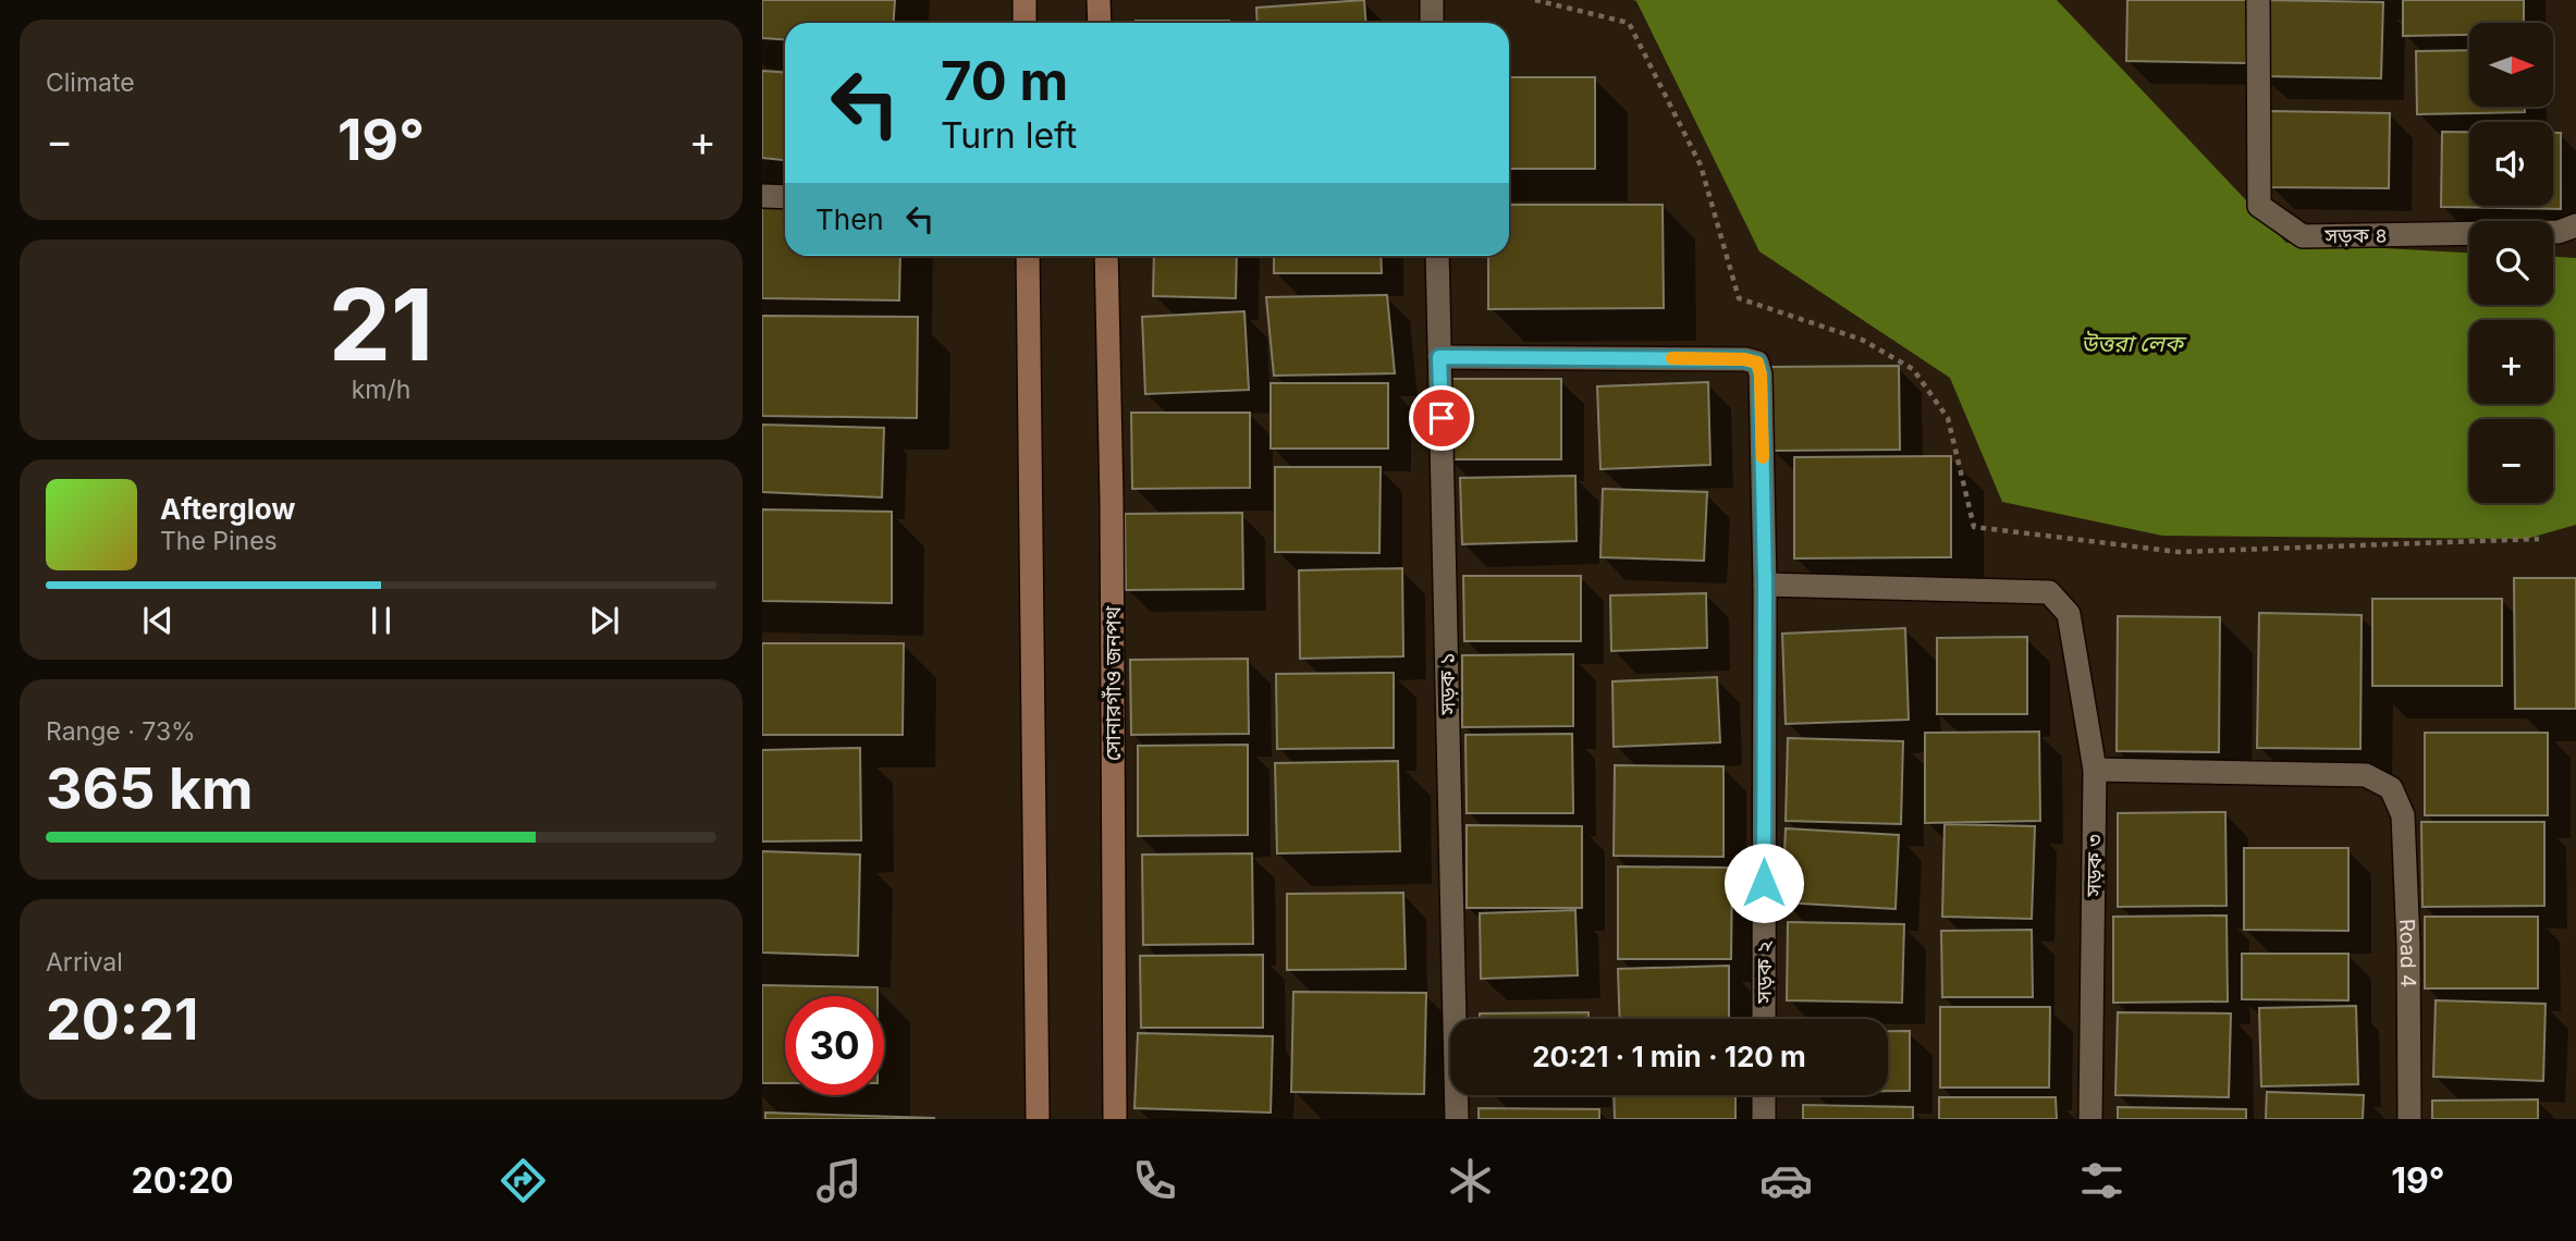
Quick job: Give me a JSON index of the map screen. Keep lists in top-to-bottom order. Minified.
{"streets":{"main road":["সোনারগাঁও জনপথ"],"street":["সড়ক ৪","সড়ক ১","সড়ক ৩","Road 4","সড়ক ২"]},"crossings":[["সড়ক ১","সড়ক ২"],["সড়ক ৩","Road 4"],["সড়ক ৩","সড়ক ২"]],"water":["উত্তরা লেক"],"north":"right","page":{"tile":["Climate",["21","km/h"],["Range · 73%","365 km"],["Arrival","20:21"]],"map_buttons":["+","−"],"turn":["70 m","Turn left"],"heat":["−","19°","+"],"then":"Then","song":["Afterglow","The Pines"],"limit":"30","trip":"20:21 · 1 min · 120 m","tabs":["20:20","19°"]}}
